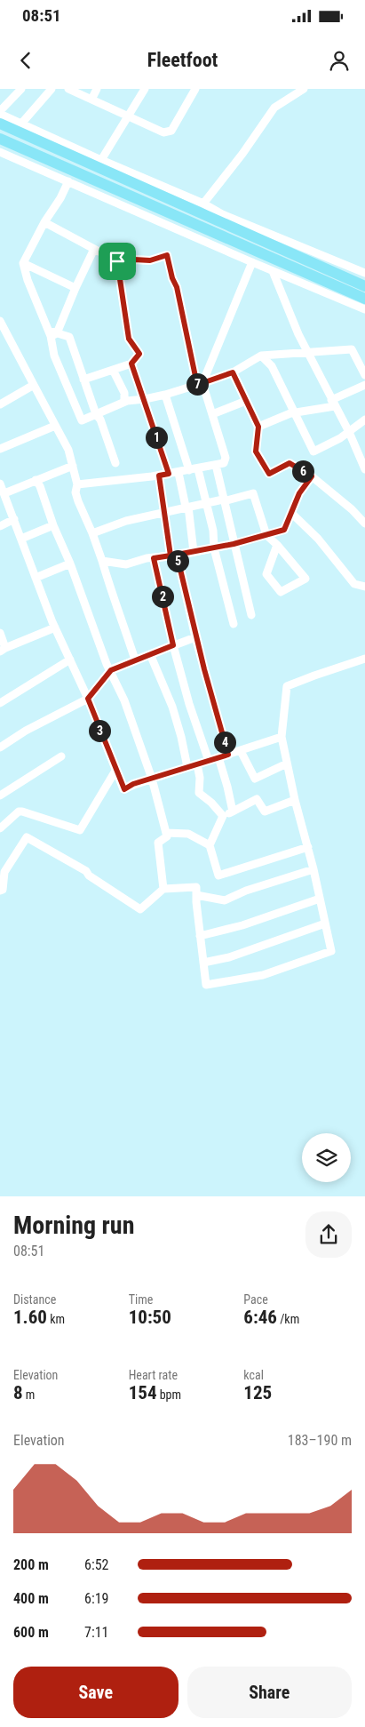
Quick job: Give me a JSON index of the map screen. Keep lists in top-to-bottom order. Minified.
{"page":{"status":"08:51","header":"Fleetfoot","pins":["7","1","6","5","2","3","4"],"heading":["Morning run","08:51"],"stats":[["Distance","1.60 km"],["Time","10:50"],["Pace","6:46 /km"],["Elevation","8 m"],["Heart rate","154 bpm"],["kcal","125"]],"chart":["Elevation","183–190 m"],"list":[{"name":"200 m","note":"6:52"},{"name":"400 m","note":"6:19"},{"name":"600 m","note":"7:11"}],"buttons":["Save","Share"]}}
